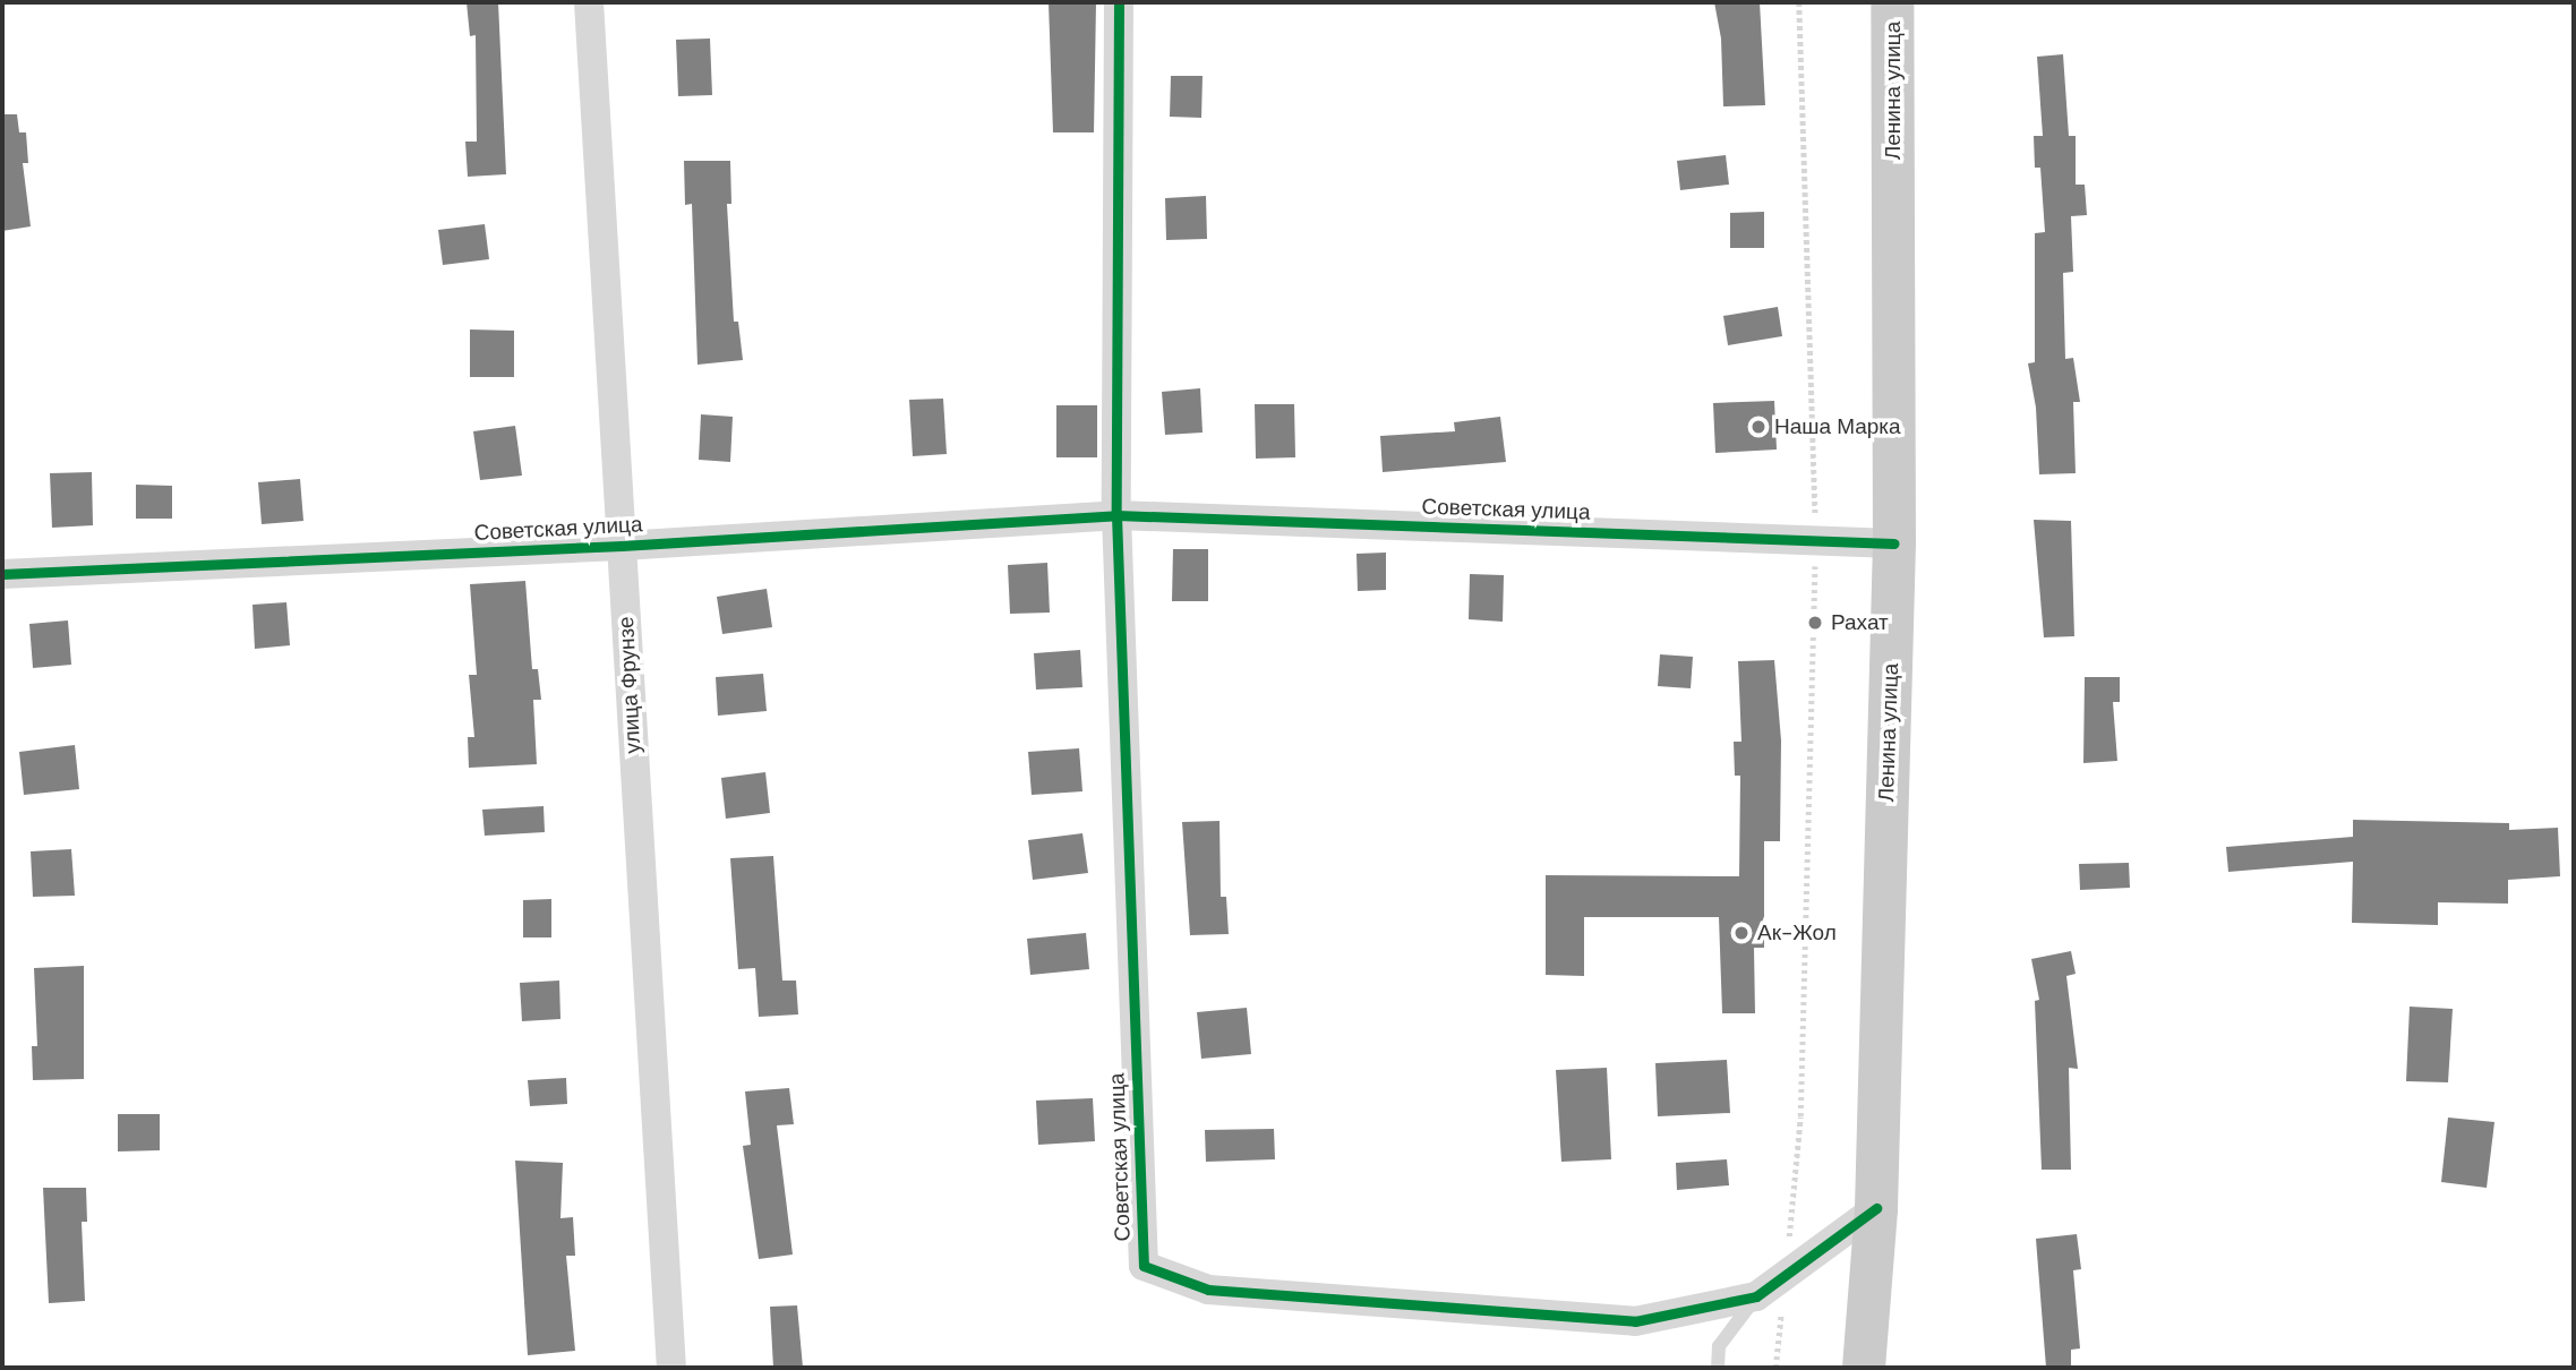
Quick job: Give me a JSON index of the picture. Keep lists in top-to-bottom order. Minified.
{"streets":{"main road":["Ленина улица"],"street":["Советская улица","улица Фрунзе"]},"crossings":[["Ленина улица","Советская улица"],["Советская улица","улица Фрунзе"]],"places":["Наша Марка","Рахат","Ак-Жол"]}
